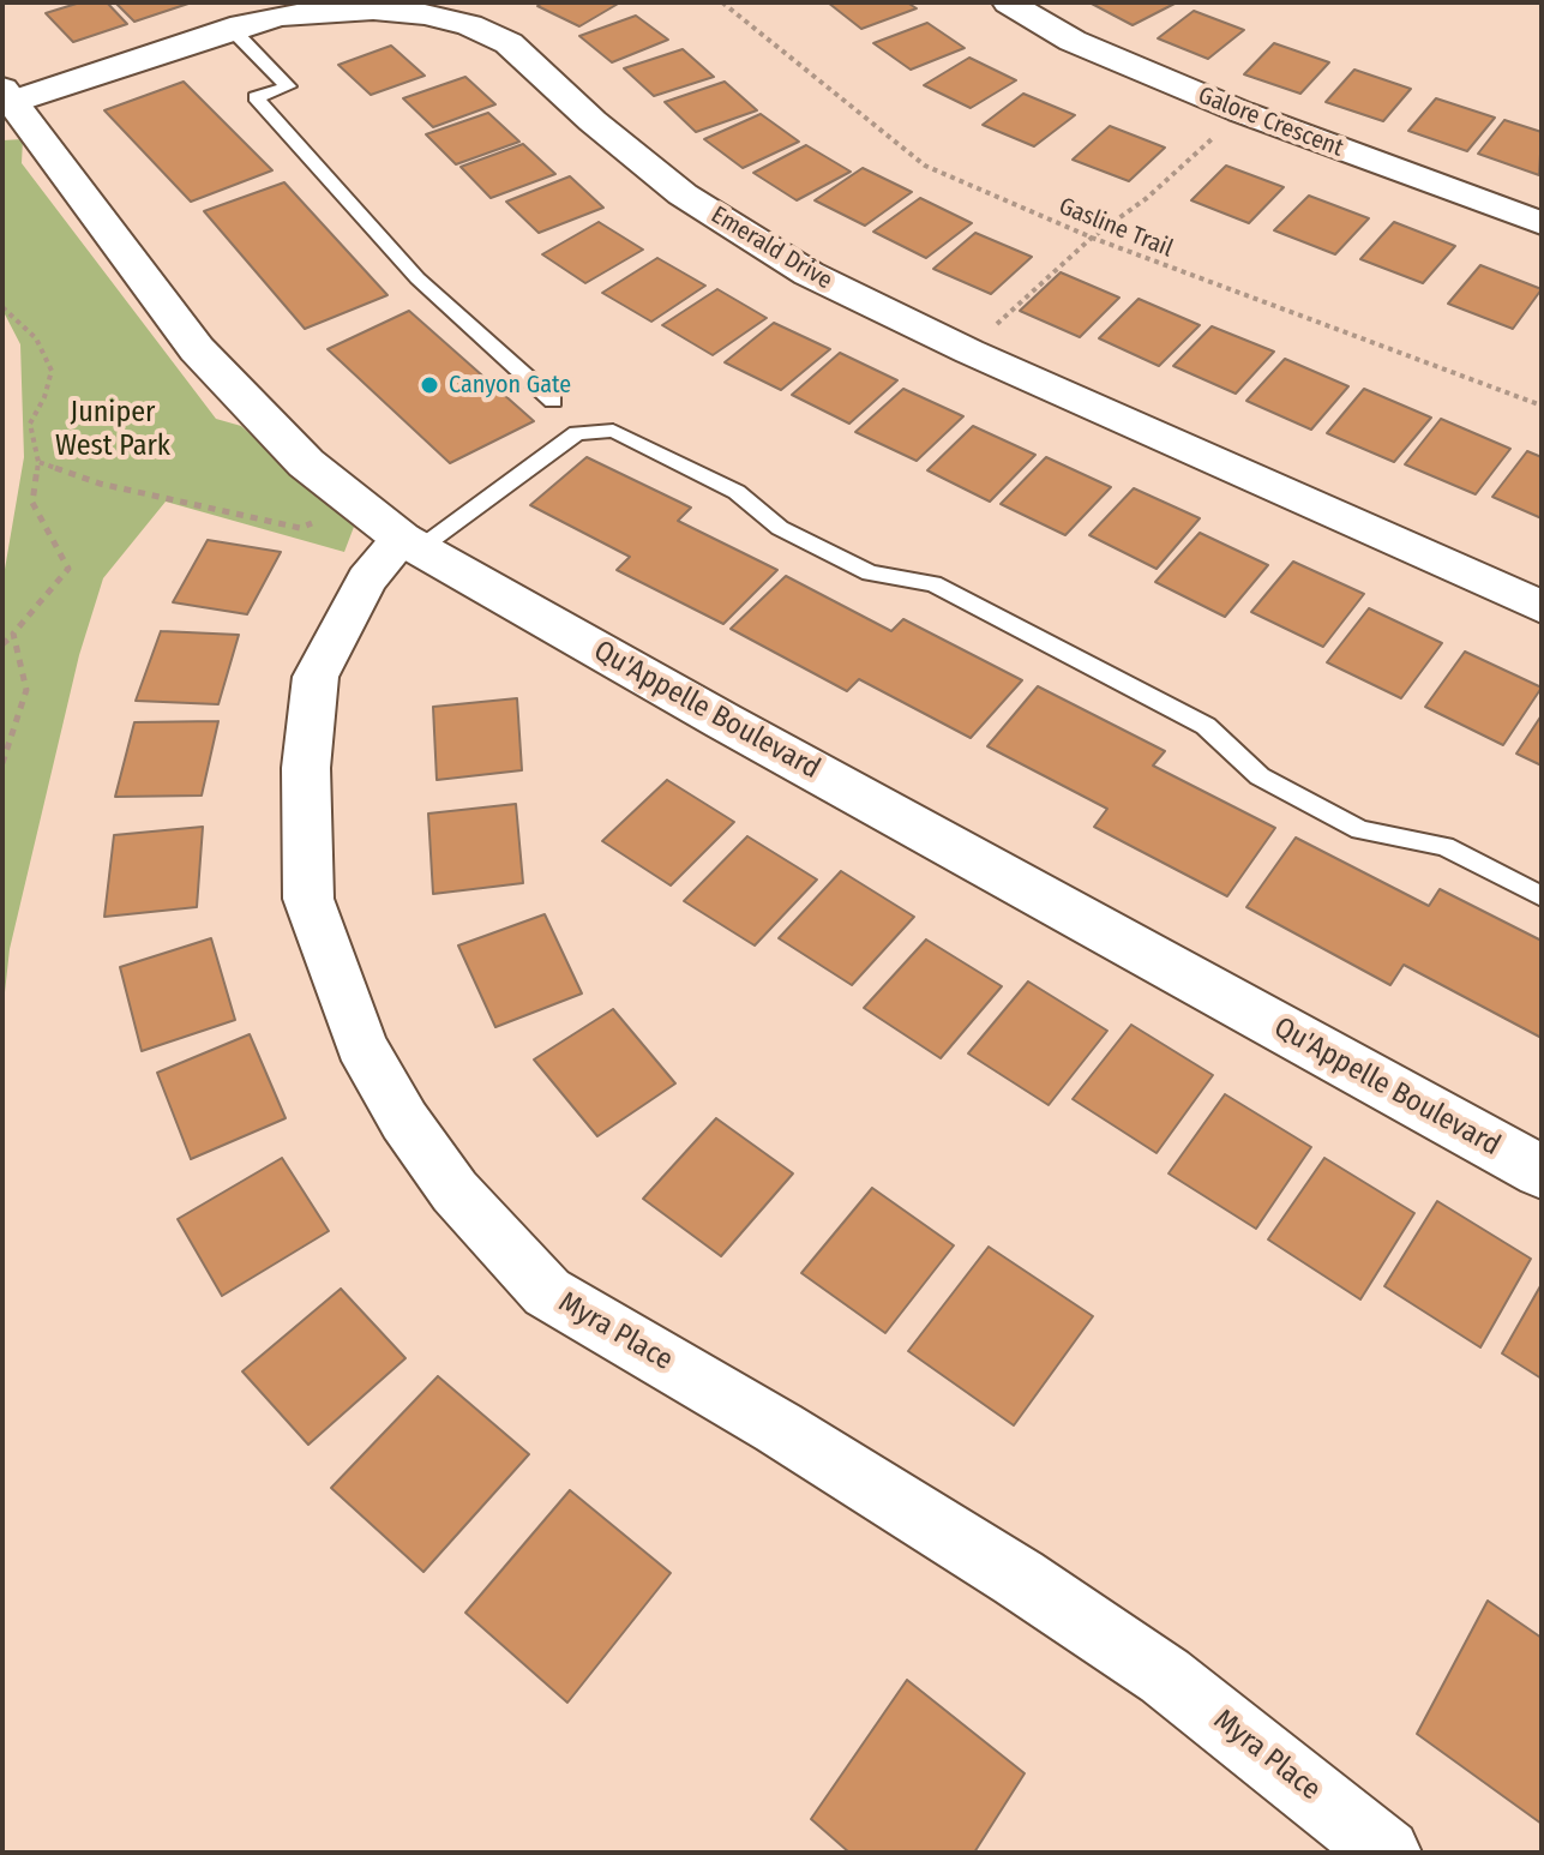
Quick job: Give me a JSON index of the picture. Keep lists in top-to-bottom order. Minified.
{"streets":{"street":["Galore Crescent","Emerald Drive","Qu'Appelle Boulevard","Myra Place"],"path":["Gasline Trail"]},"crossings":[["Emerald Drive","Qu'Appelle Boulevard"],["Qu'Appelle Boulevard","Myra Place"]],"parks":["Juniper West Park"],"places":["Canyon Gate"]}
